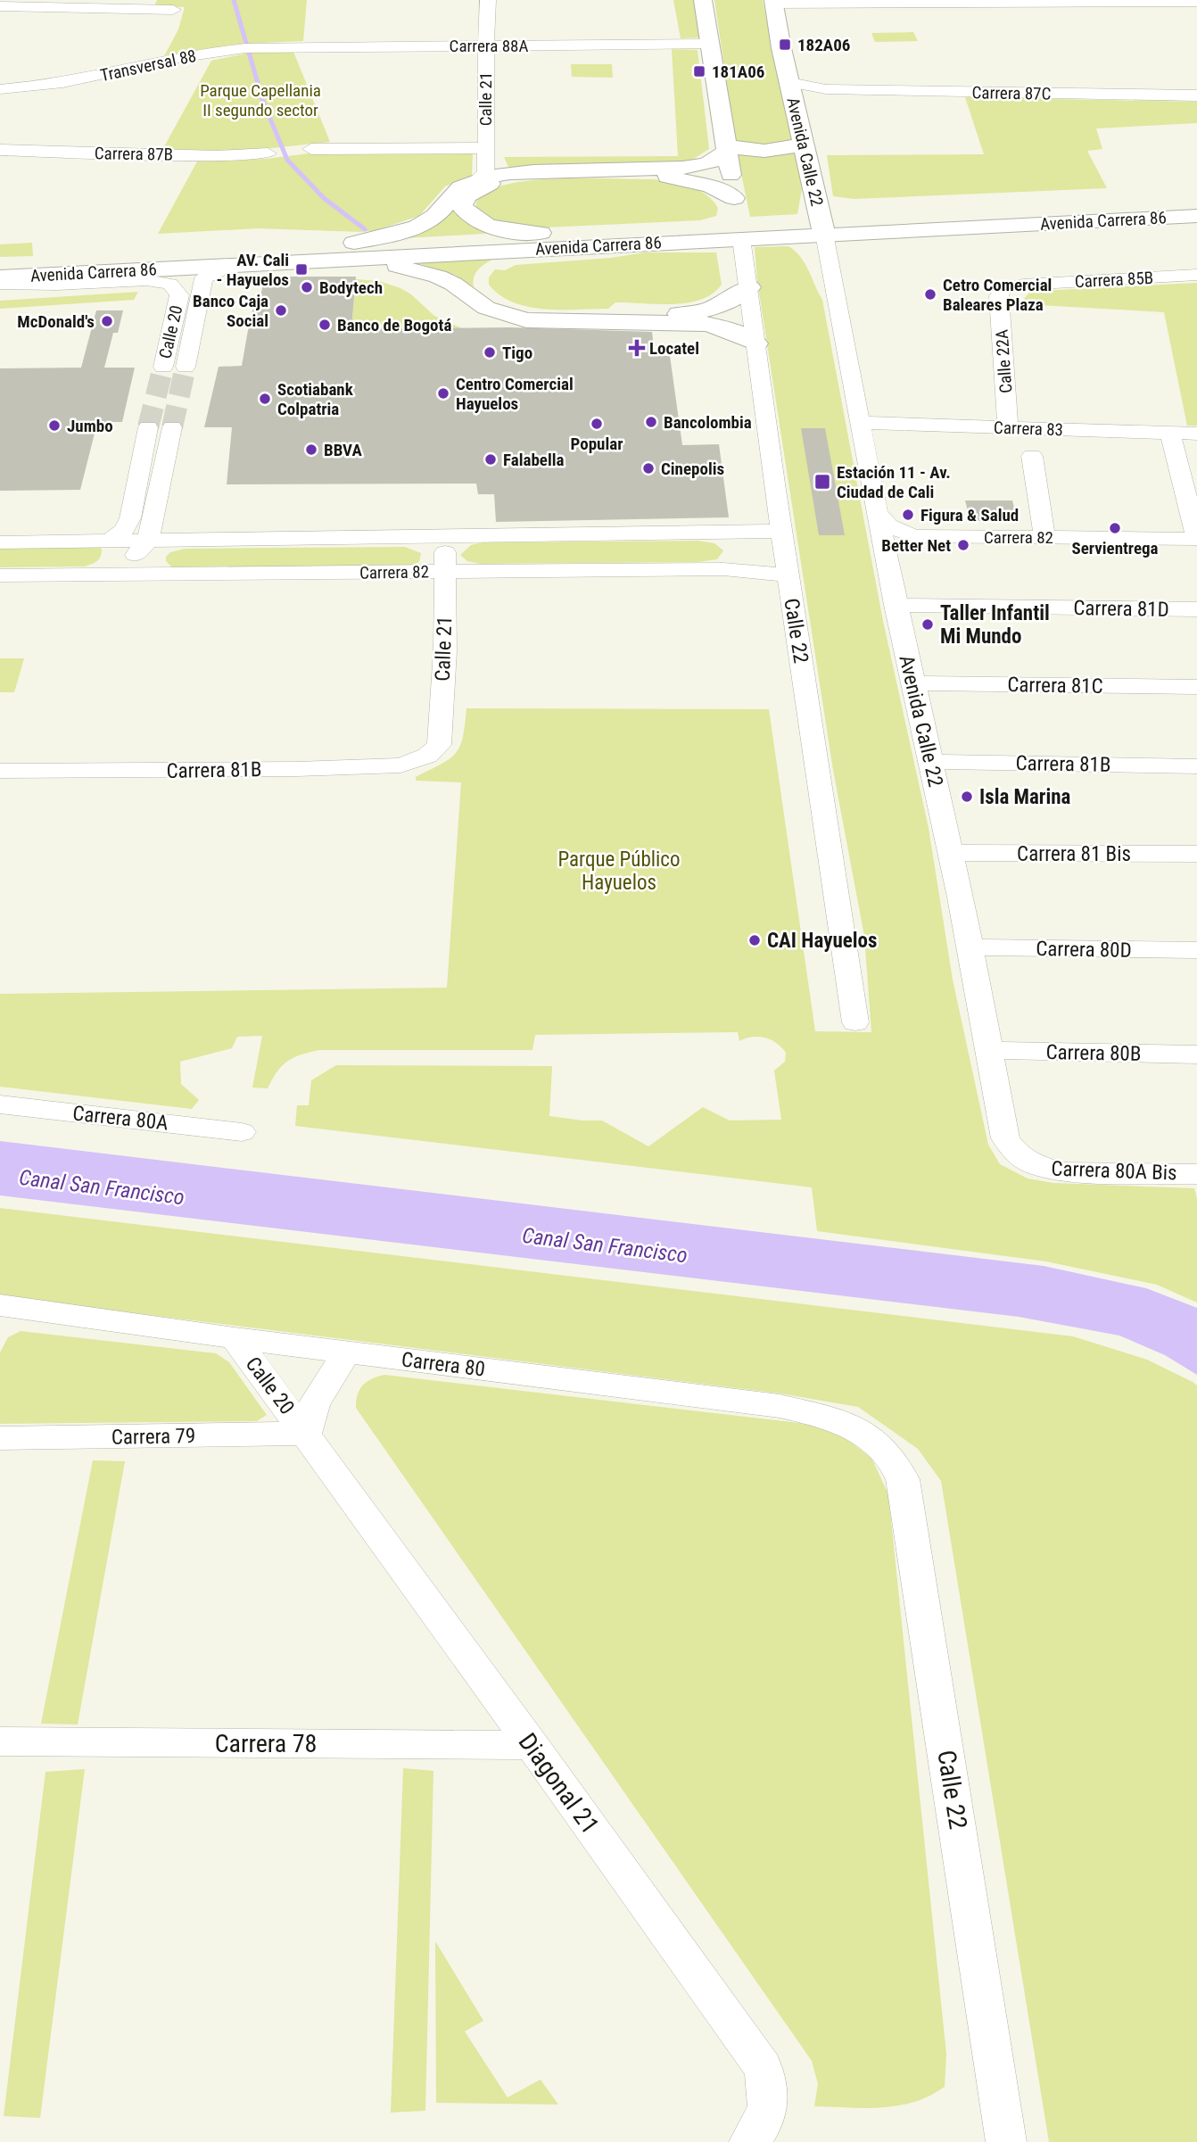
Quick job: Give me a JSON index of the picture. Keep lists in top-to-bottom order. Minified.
{"streets":{"main road":["Avenida Calle 22","Avenida Carrera 86"],"street":["Carrera 88A","Transversal 88","Carrera 87C","Calle 21","Carrera 87B","Carrera 85B","Calle 20","Calle 22A","Carrera 83","Carrera 82","Carrera 81D","Calle 22","Carrera 81C","Carrera 81B","Carrera 81 Bis","Carrera 80D","Carrera 80B","Carrera 80A","Carrera 80A Bis","Carrera 80","Carrera 79","Carrera 78","Diagonal 21"]},"crossings":[["Carrera 88A","Transversal 88"],["Carrera 88A","Calle 21"],["Carrera 87C","Avenida Calle 22"],["Calle 21","Carrera 82"],["Calle 21","Carrera 81B"],["Avenida Calle 22","Avenida Carrera 86"],["Avenida Calle 22","Carrera 83"],["Avenida Calle 22","Carrera 82"],["Avenida Calle 22","Carrera 81D"],["Avenida Calle 22","Carrera 81C"],["Avenida Calle 22","Carrera 81B"],["Avenida Calle 22","Carrera 81 Bis"],["Avenida Calle 22","Carrera 80D"],["Avenida Calle 22","Carrera 80B"],["Avenida Calle 22","Carrera 80A Bis"],["Avenida Carrera 86","Calle 20"],["Avenida Carrera 86","Calle 22"],["Carrera 85B","Calle 22A"],["Calle 20","Carrera 80"],["Calle 20","Carrera 79"],["Calle 20","Diagonal 21"],["Calle 22A","Carrera 83"],["Carrera 82","Calle 22"],["Calle 22","Carrera 80"],["Carrera 79","Diagonal 21"],["Carrera 78","Diagonal 21"]],"water":["Canal San Francisco"],"parks":["Parque Capellania II segundo sector","Parque Público Hayuelos"],"places":{"transit":["182A06","181A06","AV. Cali - Hayuelos","Estación 11 - Av. Ciudad de Cali"],"other":["Bodytech","Cetro Comercial Baleares Plaza","Banco Caja Social","McDonald's","Banco de Bogotá","Tigo","Centro Comercial Hayuelos","Scotiabank Colpatria","Bancolombia","Popular","Jumbo","BBVA","Falabella","Cinepolis","Figura & Salud","Servientrega","Better Net","Taller Infantil Mi Mundo","Isla Marina","CAI Hayuelos"],"health":["Locatel"]}}
